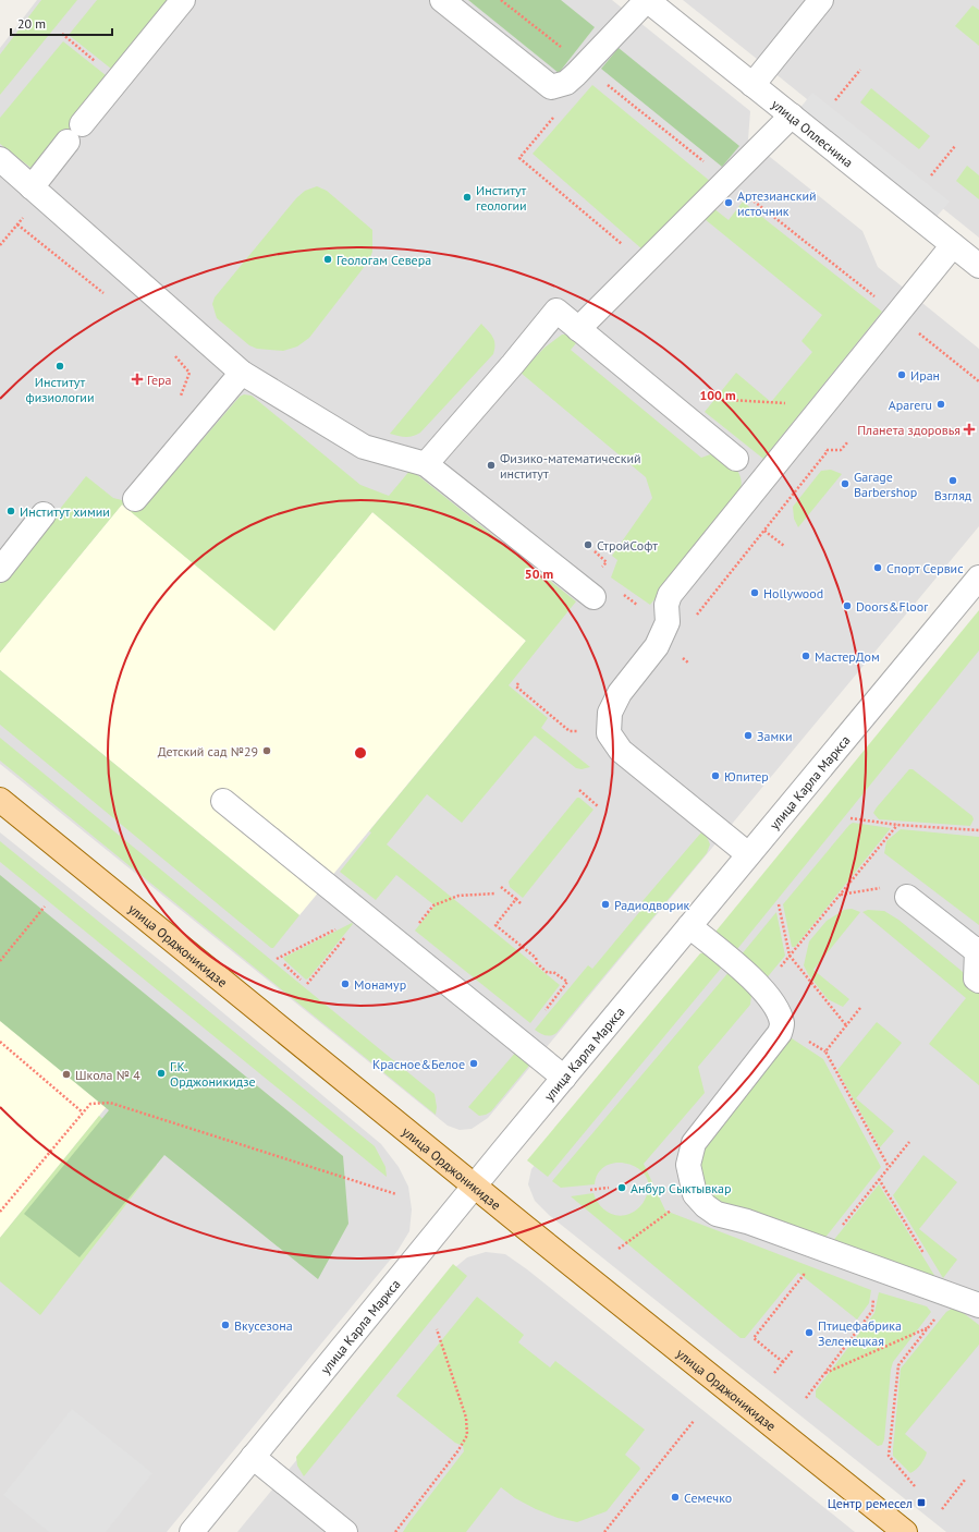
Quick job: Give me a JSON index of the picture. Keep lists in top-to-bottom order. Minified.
{"streets":{"main road":["улица Орджоникидзе"],"street":["улица Оплеснина","улица Карла Маркса"]},"crossings":[["улица Карла Маркса","улица Орджоникидзе"]],"places":{"other":["Институт геологии","Артезианский источник","Геологам Севера","Институт физиологии","Иран","Apareru","Физико-математический институт","Взгляд","Garage Barbershop","Институт химии","СтройСофт","Спорт Сервис","Hollywood","Doors&Floor","МастерДом","Замки","Детский сад №29","Юпитер","Радиодворик","Монамур","Красное&Белое","Г.К. Орджоникидзе","Школа № 4","Анбур Сыктывкар","Вкусезона","Птицефабрика Зеленецкая","Семечко"],"health":["Гера","Планета здоровья"],"transit":["Центр ремесел"]},"scale_bar":"20 m","rings":["100 m","50 m"]}
